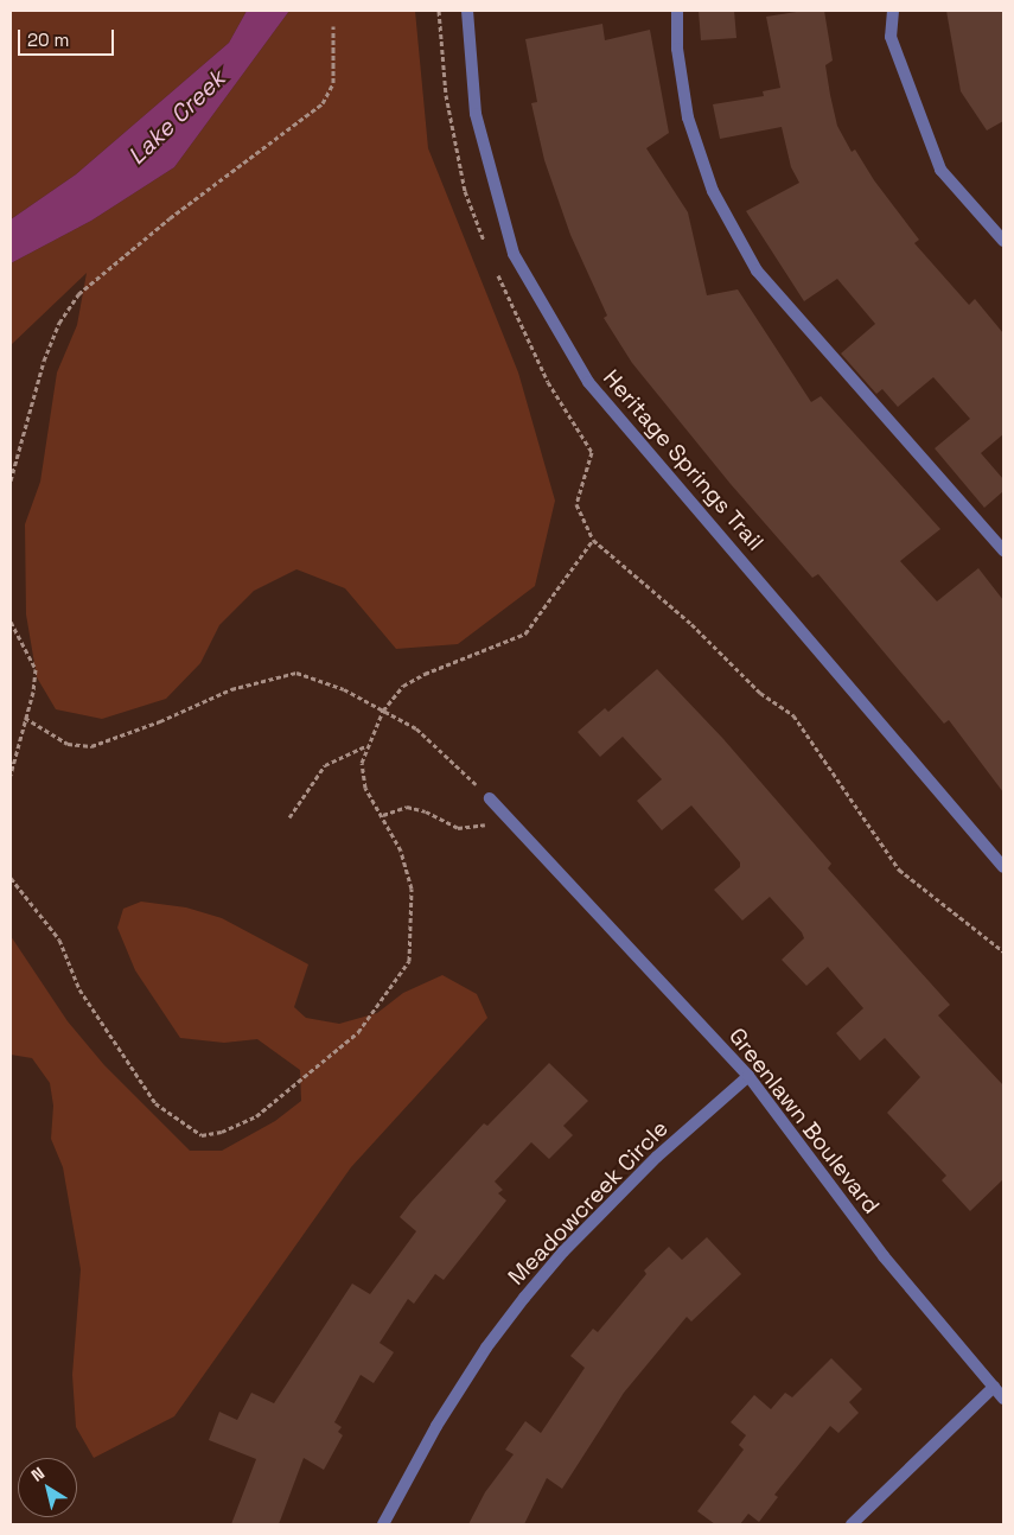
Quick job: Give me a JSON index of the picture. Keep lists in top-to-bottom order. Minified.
{"streets":{"street":["Heritage Springs Trail","Greenlawn Boulevard","Meadowcreek Circle"]},"crossings":[["Greenlawn Boulevard","Meadowcreek Circle"]],"water":["Lake Creek"],"scale_bar":"20 m","north":"top left"}
